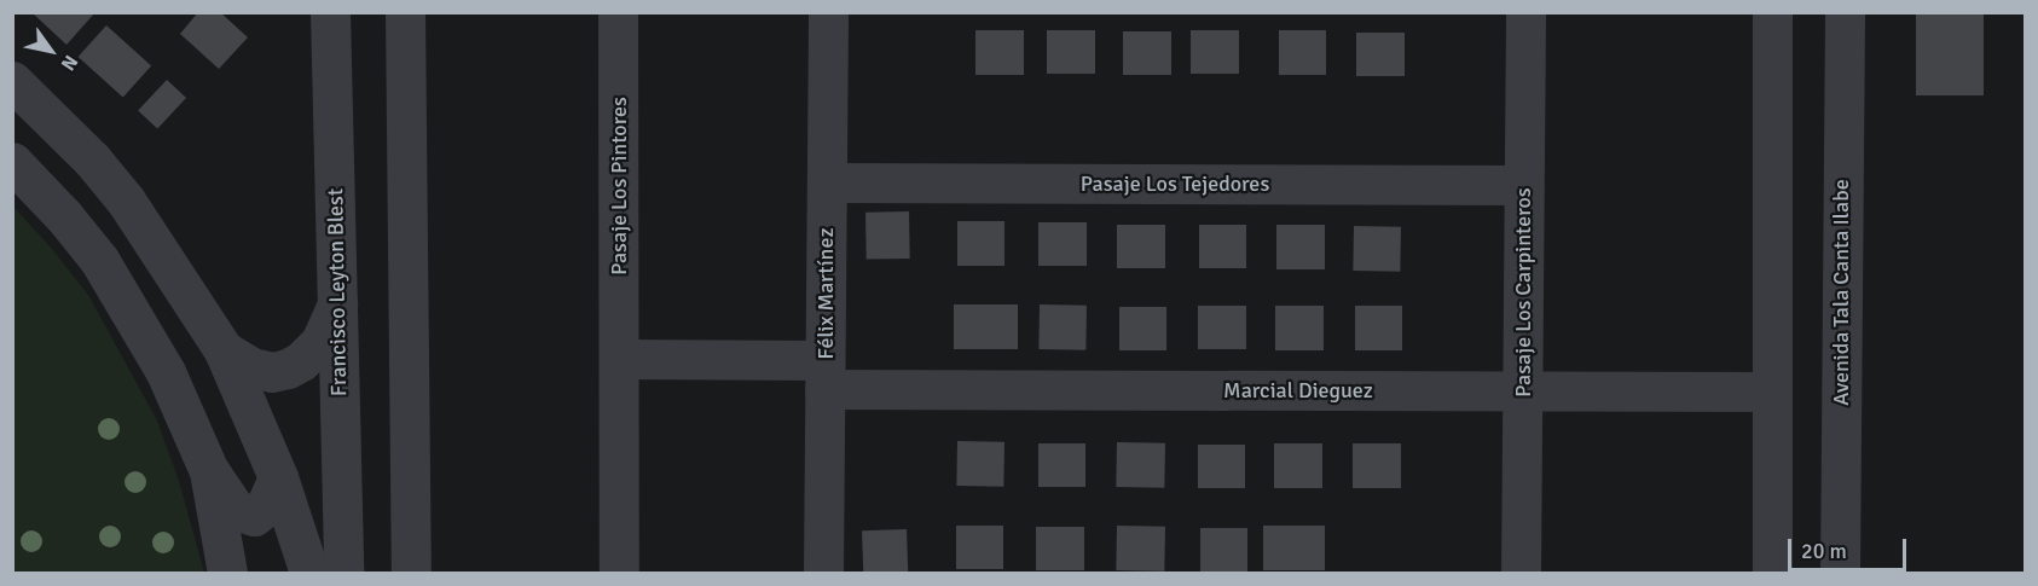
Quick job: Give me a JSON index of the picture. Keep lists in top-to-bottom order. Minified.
{"streets":{"street":["Pasaje Los Tejedores","Pasaje Los Pintores","Francisco Leyton Blest","Pasaje Los Carpinteros","Avenida Tala Canta Ilabe","Félix Martínez","Marcial Dieguez"]},"crossings":[["Pasaje Los Tejedores","Pasaje Los Carpinteros"],["Pasaje Los Tejedores","Félix Martínez"],["Pasaje Los Carpinteros","Marcial Dieguez"],["Félix Martínez","Marcial Dieguez"]],"scale_bar":"20 m","north":"bottom right"}
